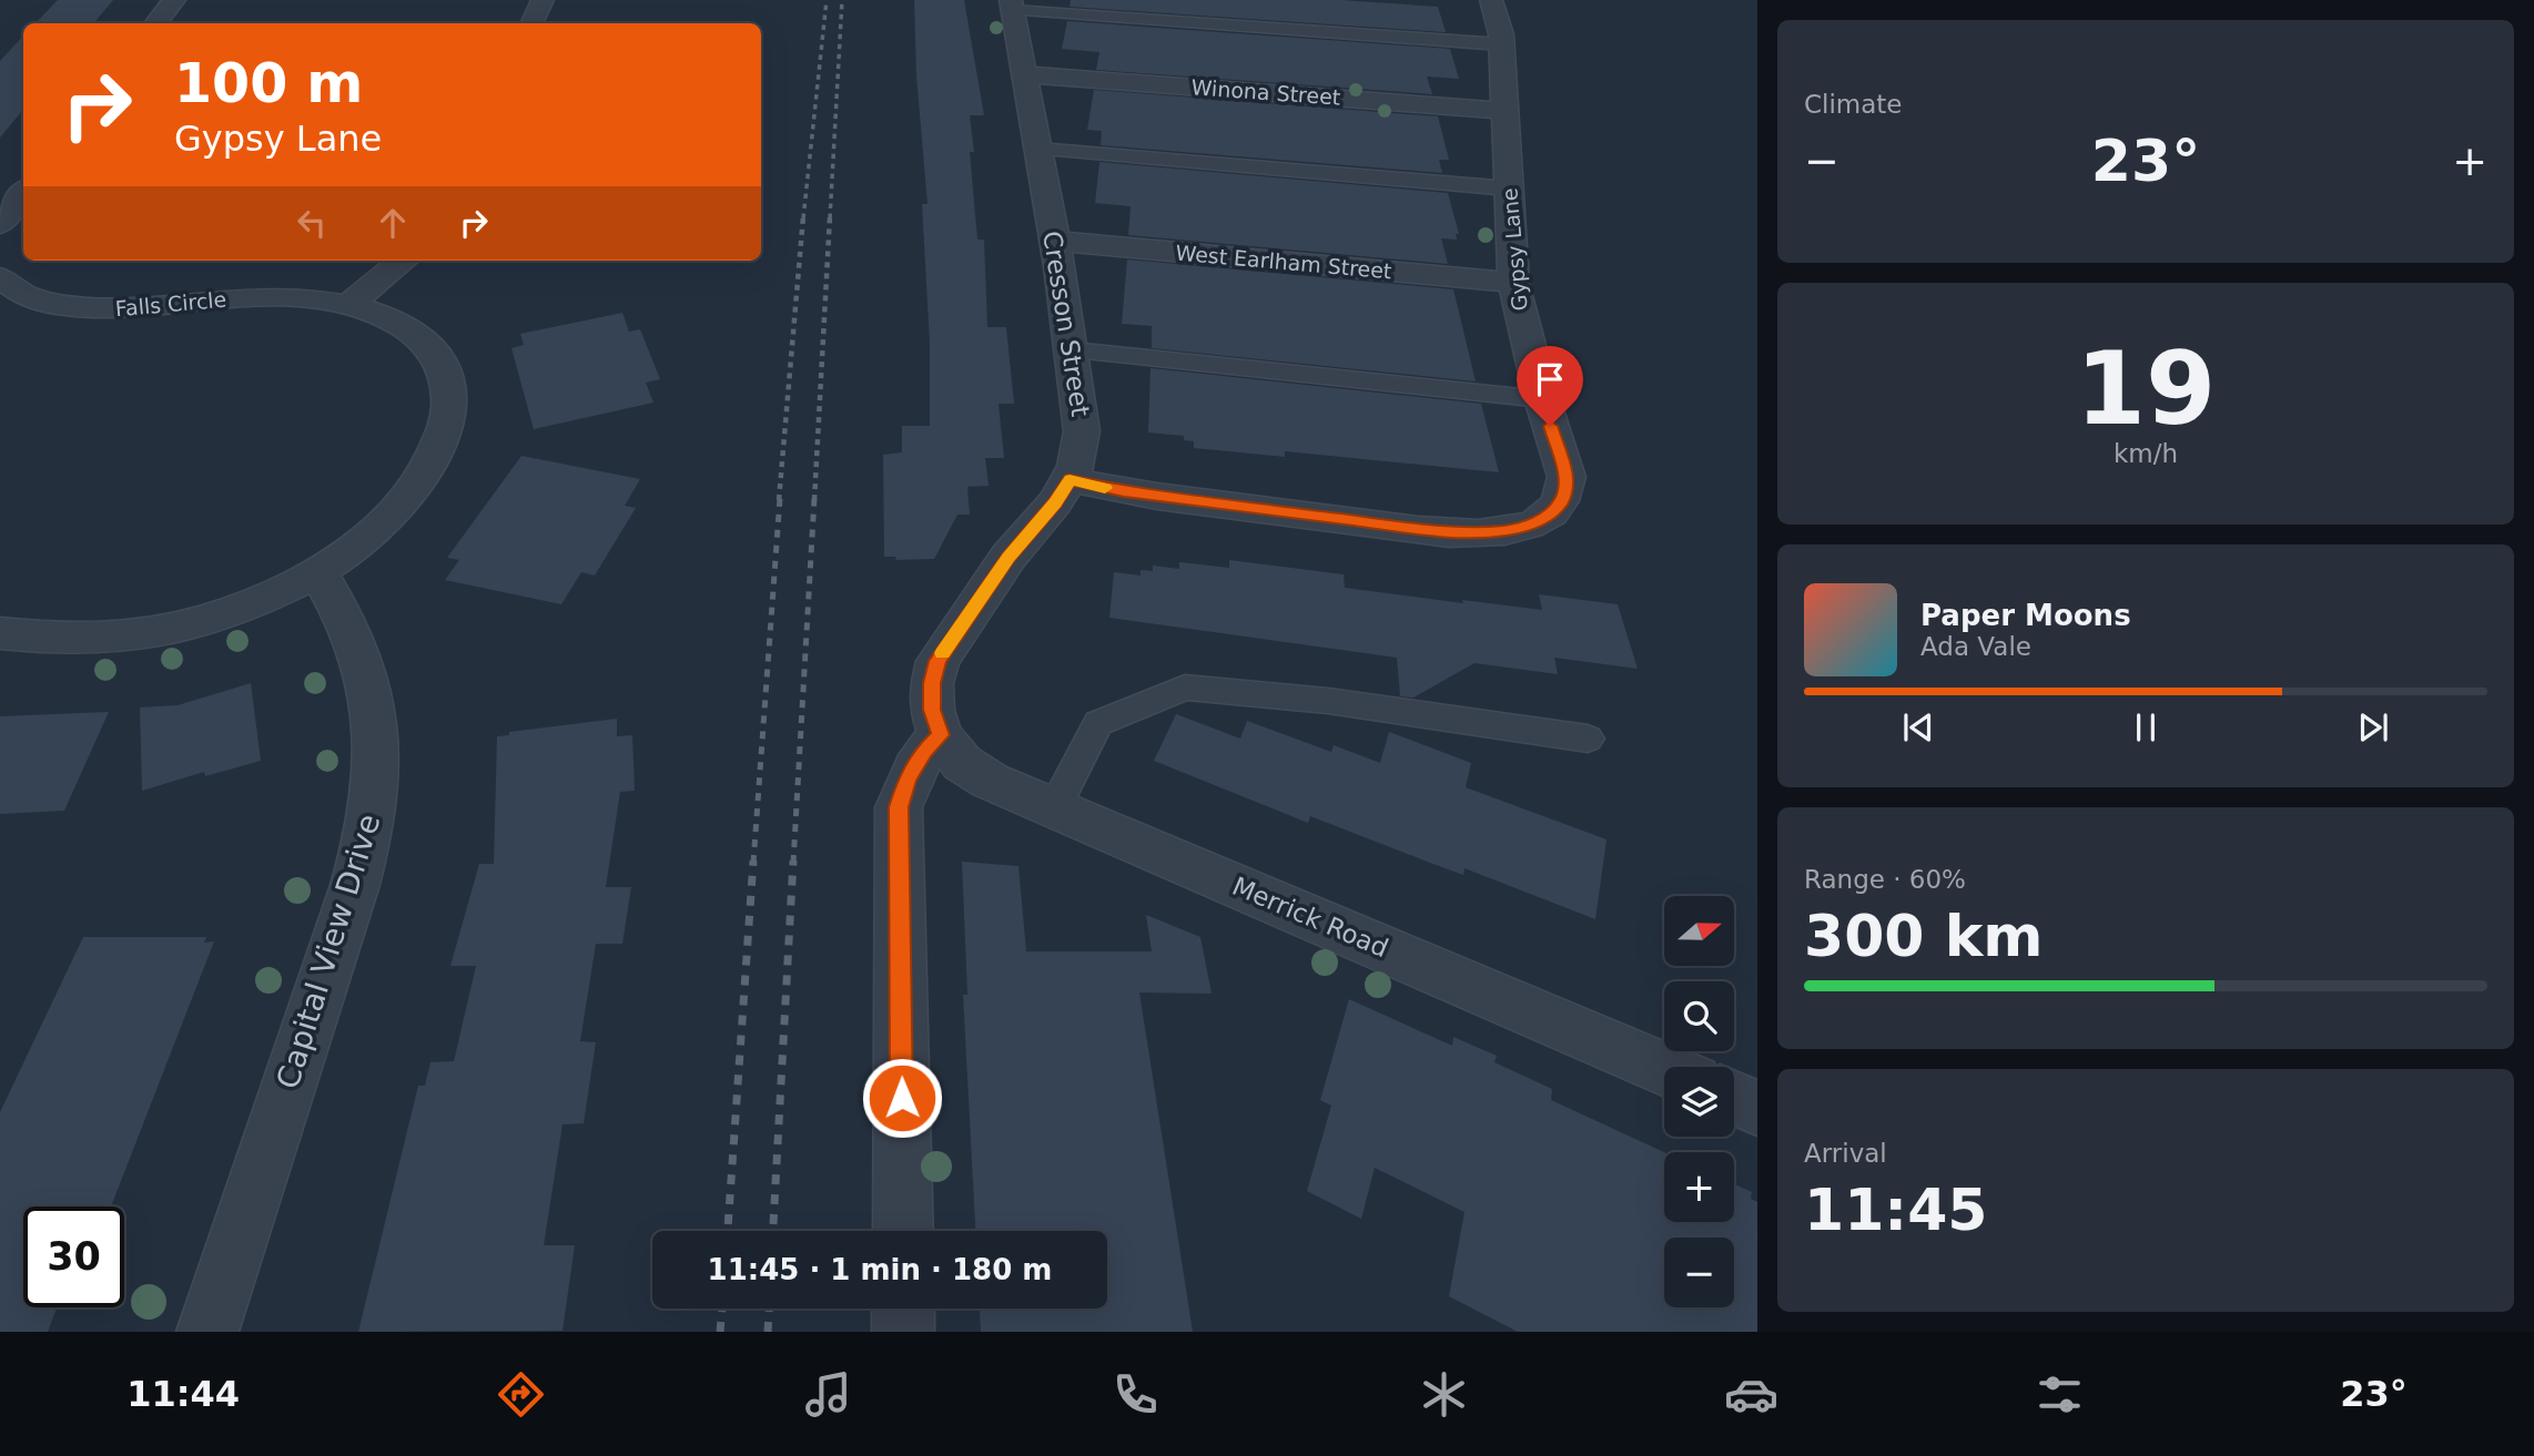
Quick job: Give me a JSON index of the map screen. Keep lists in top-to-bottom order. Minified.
{"streets":{"street":["Winona Street","Gypsy Lane","West Earlham Street","Falls Circle","Cresson Street","Merrick Road","Capital View Drive"]},"crossings":[["Winona Street","Gypsy Lane"],["Winona Street","Cresson Street"],["Gypsy Lane","West Earlham Street"],["Gypsy Lane","Cresson Street"],["West Earlham Street","Cresson Street"],["Cresson Street","Merrick Road"]],"north":"right","page":{"tile":["Climate",["19","km/h"],["Range · 60%","300 km"],["Arrival","11:45"]],"turn":["100 m","Gypsy Lane"],"heat":["−","23°","+"],"song":["Paper Moons","Ada Vale"],"map_buttons":["+","−"],"limit":"30","trip":"11:45 · 1 min · 180 m","tabs":["11:44","23°"]}}
